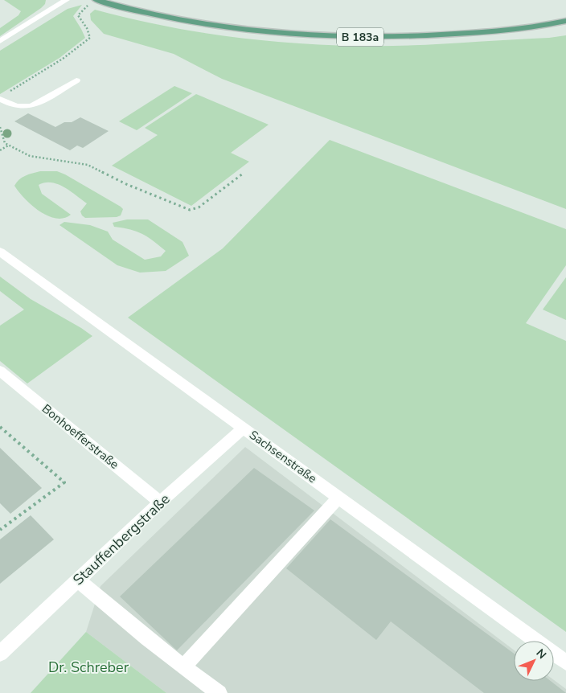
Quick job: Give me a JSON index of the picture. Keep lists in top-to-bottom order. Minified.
{"streets":{"main road":["B 183a"],"street":["Bonhoefferstraße","Sachsenstraße","Stauffenbergstraße"]},"crossings":[["Bonhoefferstraße","Stauffenbergstraße"],["Sachsenstraße","Stauffenbergstraße"]],"parks":["Dr. Schreber"],"north":"top right"}
